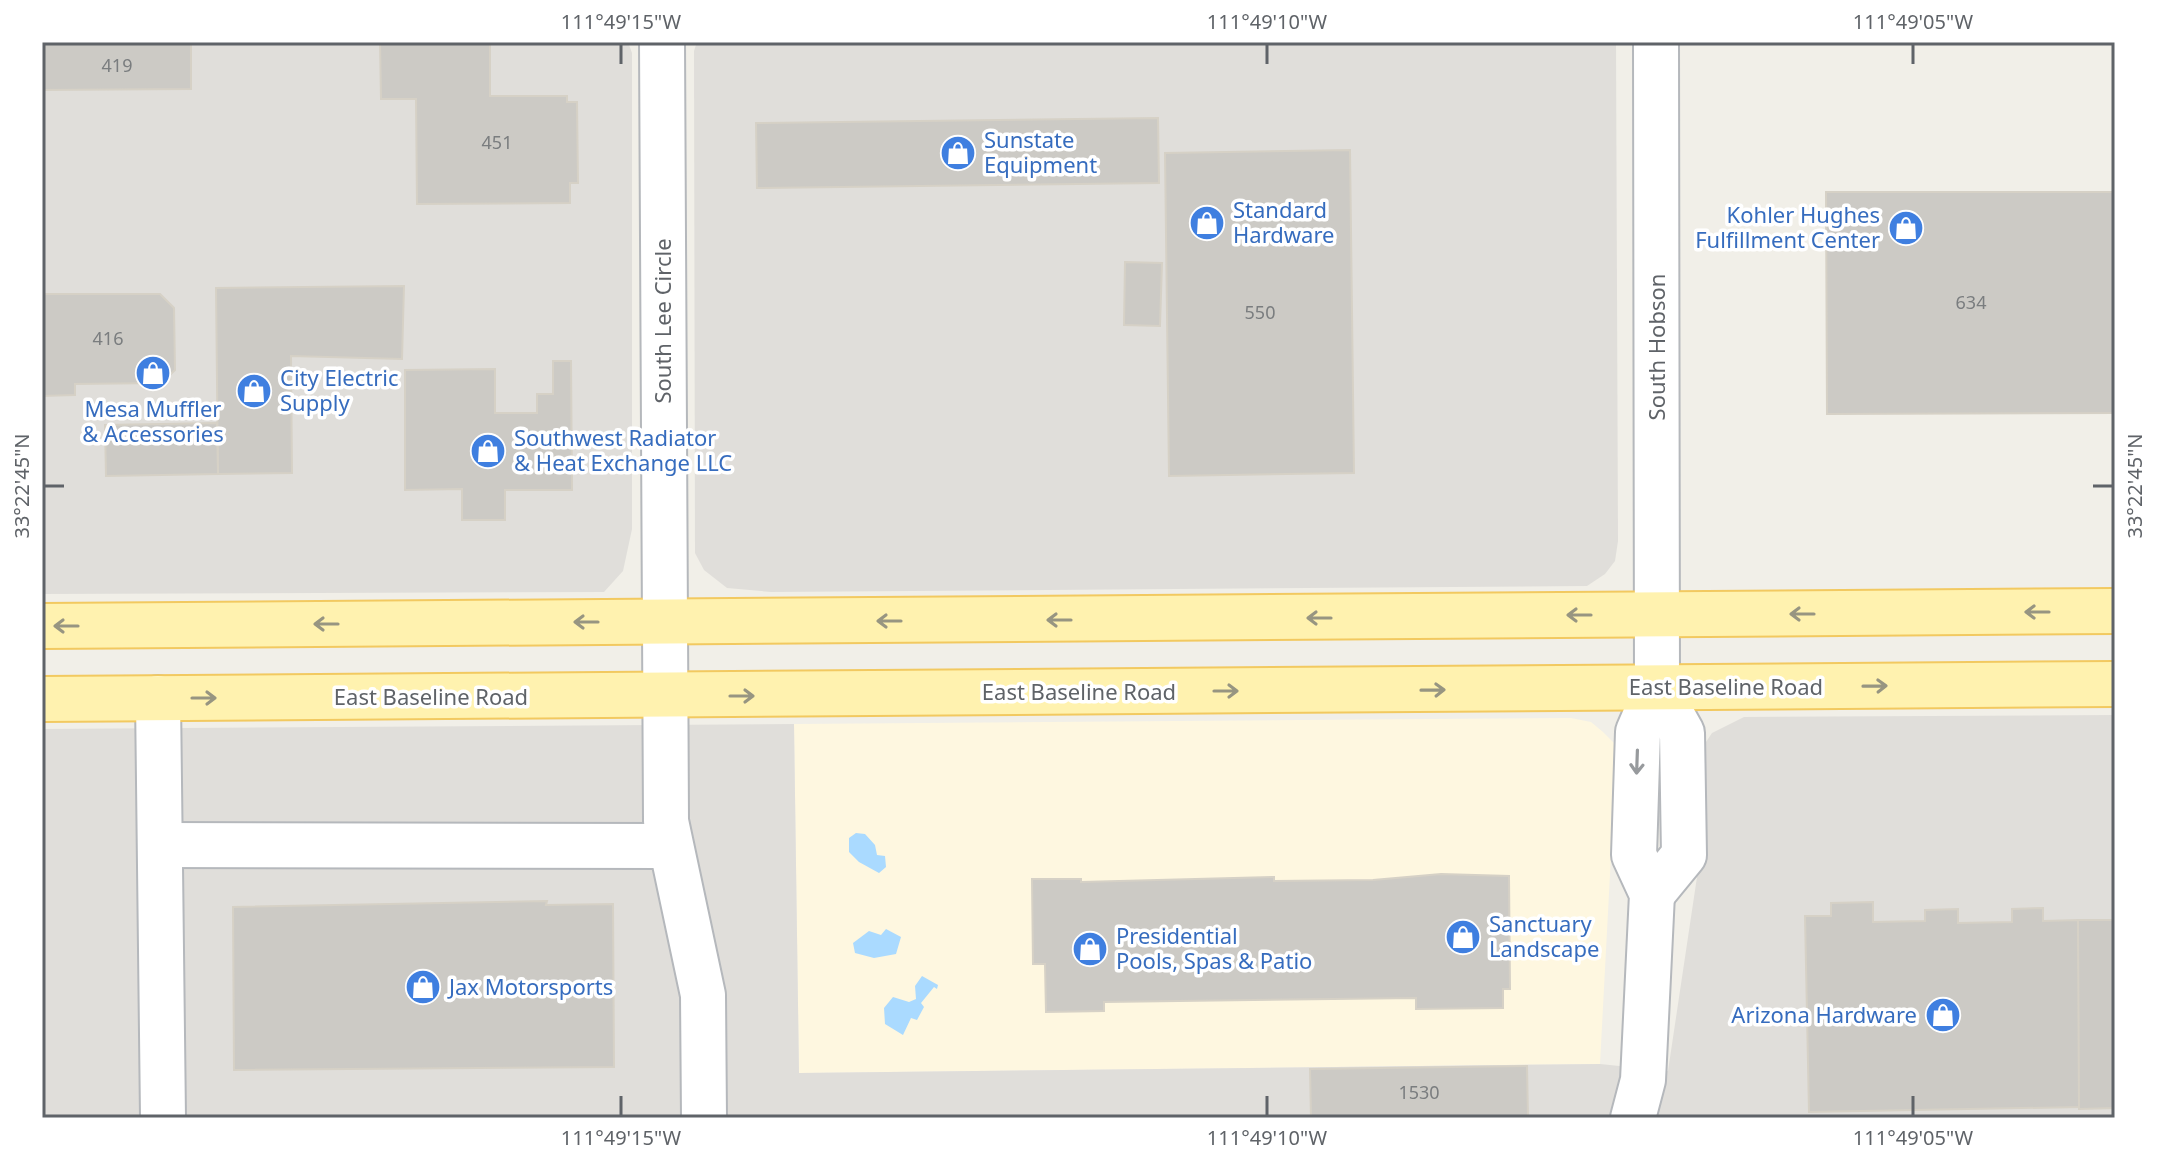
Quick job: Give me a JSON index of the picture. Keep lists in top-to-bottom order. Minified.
{"streets":{"main road":["East Baseline Road"],"street":["South Lee Circle","South Hobson"]},"crossings":[["South Lee Circle","East Baseline Road"],["South Hobson","East Baseline Road"]],"places":{"shop":["Sunstate Equipment","Standard Hardware","Kohler Hughes Fulfillment Center","Mesa Muffler & Accessories","City Electric Supply","Southwest Radiator & Heat Exchange LLC","Sanctuary Landscape","Presidential Pools, Spas & Patio","Jax Motorsports","Arizona Hardware"]},"house_numbers":["419","451","634","550","416","1530"],"coordinates":["111°49'15\"W","111°49'10\"W","111°49'05\"W","33°22'45\"N"]}
